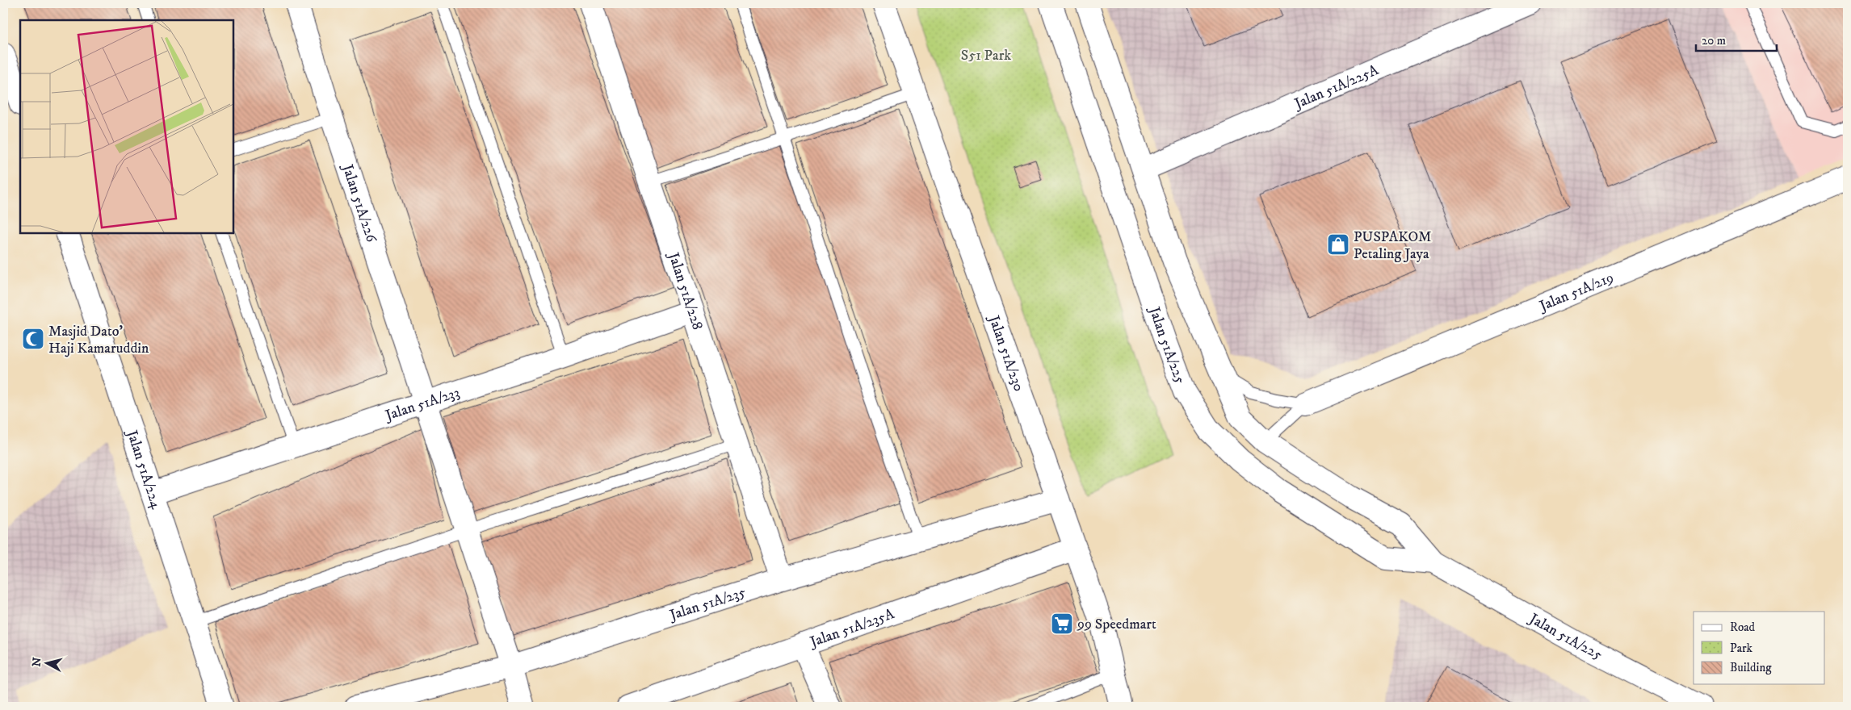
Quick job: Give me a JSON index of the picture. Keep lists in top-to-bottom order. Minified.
{"streets":{"street":["Jalan 51A/225A","Jalan 51A/226","Jalan 51A/228","Jalan 51A/219","Jalan 51A/225","Jalan 51A/230","Jalan 51A/233","Jalan 51A/224","Jalan 51A/235","Jalan 51A/235A"]},"crossings":[["Jalan 51A/225A","Jalan 51A/225"],["Jalan 51A/226","Jalan 51A/233"],["Jalan 51A/226","Jalan 51A/235"],["Jalan 51A/228","Jalan 51A/233"],["Jalan 51A/228","Jalan 51A/235"],["Jalan 51A/219","Jalan 51A/225"],["Jalan 51A/230","Jalan 51A/235"],["Jalan 51A/230","Jalan 51A/235A"],["Jalan 51A/233","Jalan 51A/224"]],"parks":["S51 Park"],"places":{"shop":["PUSPAKOM Petaling Jaya"],"mosque":["Masjid Dato' Haji Kamaruddin"],"supermarket":["99 Speedmart"]},"legend":["Road","Park","Building"],"scale_bar":"20 m","north":"left"}
